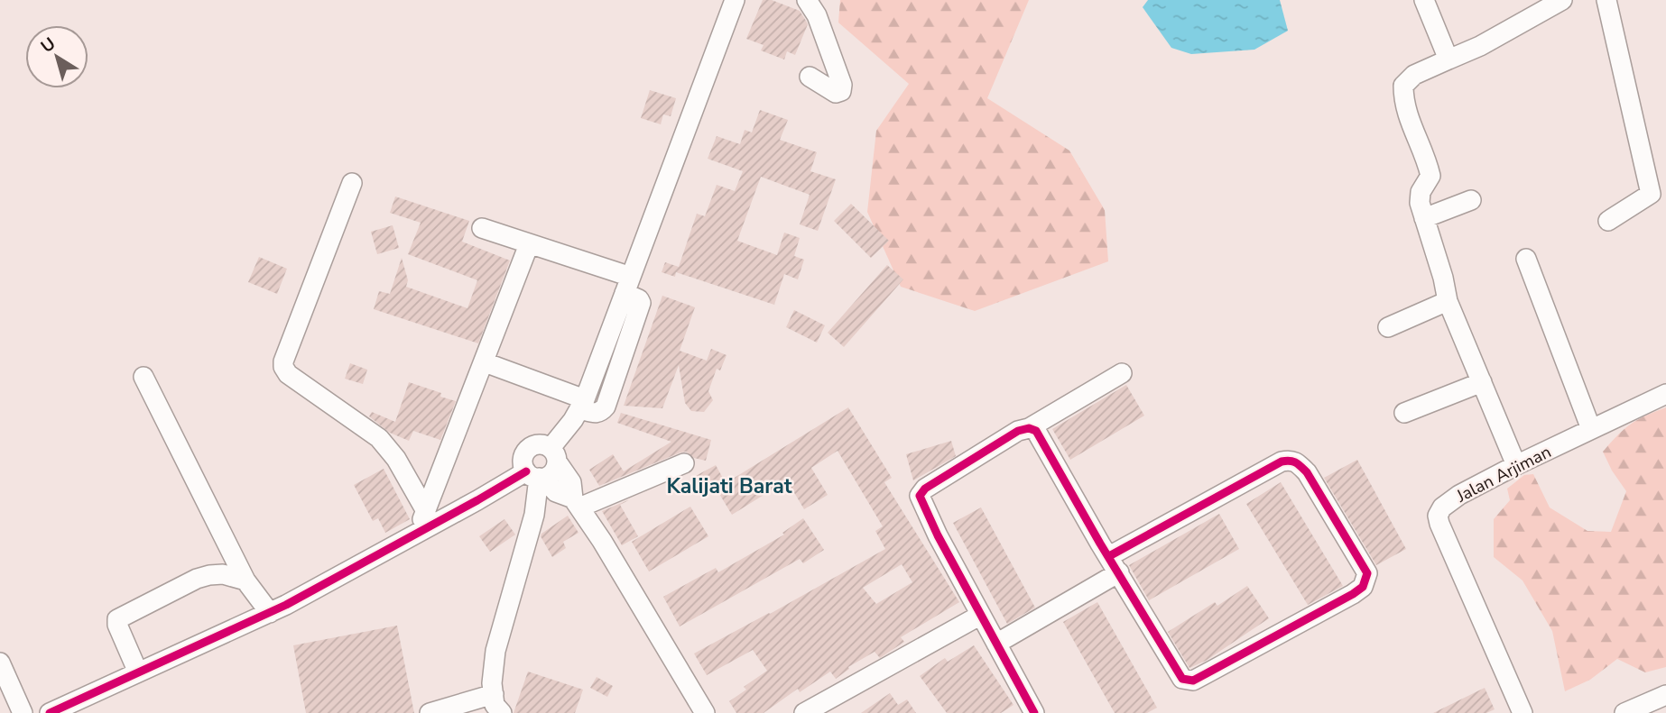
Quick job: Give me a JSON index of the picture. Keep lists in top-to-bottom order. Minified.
{"streets":{"street":["Jalan Arjiman"]},"districts":["Kalijati Barat"],"north":"top left"}
